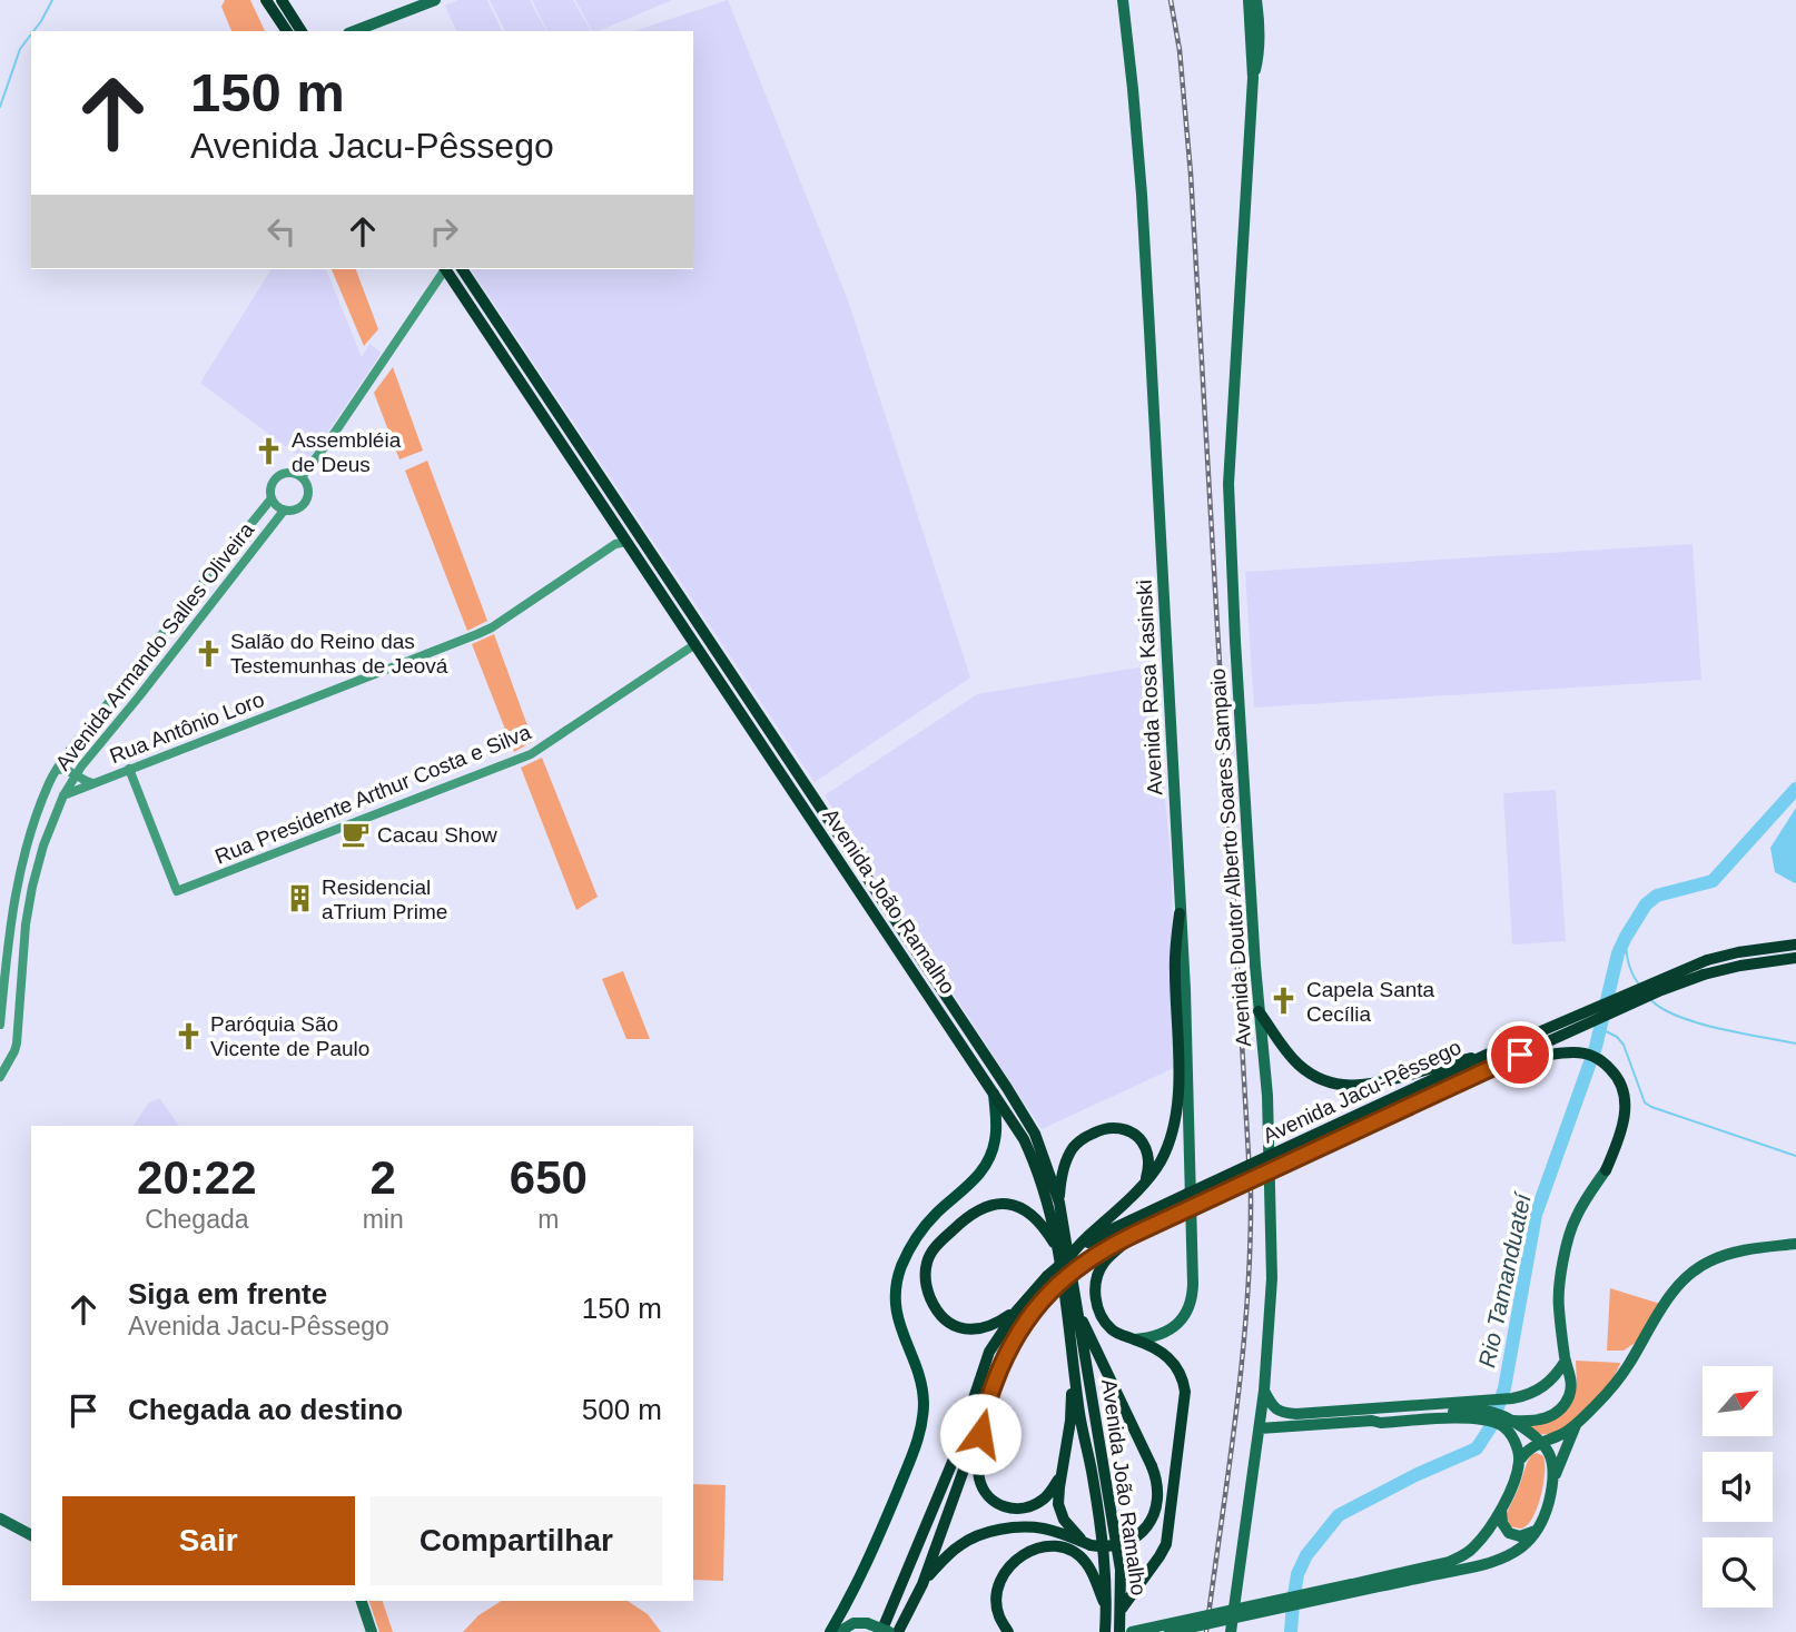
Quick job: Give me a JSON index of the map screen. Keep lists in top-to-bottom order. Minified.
{"streets":{"highway":["Avenida João Ramalho","Avenida Jacu-Pêssego"],"main road":["Avenida Rosa Kasinski","Avenida Doutor Alberto Soares Sampaio"],"street":["Avenida Armando Salles Oliveira","Rua Antônio Loro","Rua Presidente Arthur Costa e Silva"]},"crossings":[["Avenida Armando Salles Oliveira","Rua Antônio Loro"],["Rua Antônio Loro","Rua Presidente Arthur Costa e Silva"],["Rua Antônio Loro","Avenida João Ramalho"],["Rua Presidente Arthur Costa e Silva","Avenida João Ramalho"],["Avenida João Ramalho","Avenida Jacu-Pêssego"]],"water":["Rio Tamanduateí"],"places":{"church":["Assembléia de Deus","Salão do Reino das Testemunhas de Jeová","Capela Santa Cecília","Paróquia São Vicente de Paulo"],"cafe":["Cacau Show"],"building":["Residencial aTrium Prime"]},"north":"top right","page":{"turn":["150 m","Avenida Jacu-Pêssego"],"eta":["20:22","Chegada","2","min","650","m"],"list":[{"name":"Siga em frente","note":"Avenida Jacu-Pêssego","value":"150 m"},{"name":"Chegada ao destino","value":"500 m"}],"buttons":["Sair","Compartilhar"]}}
